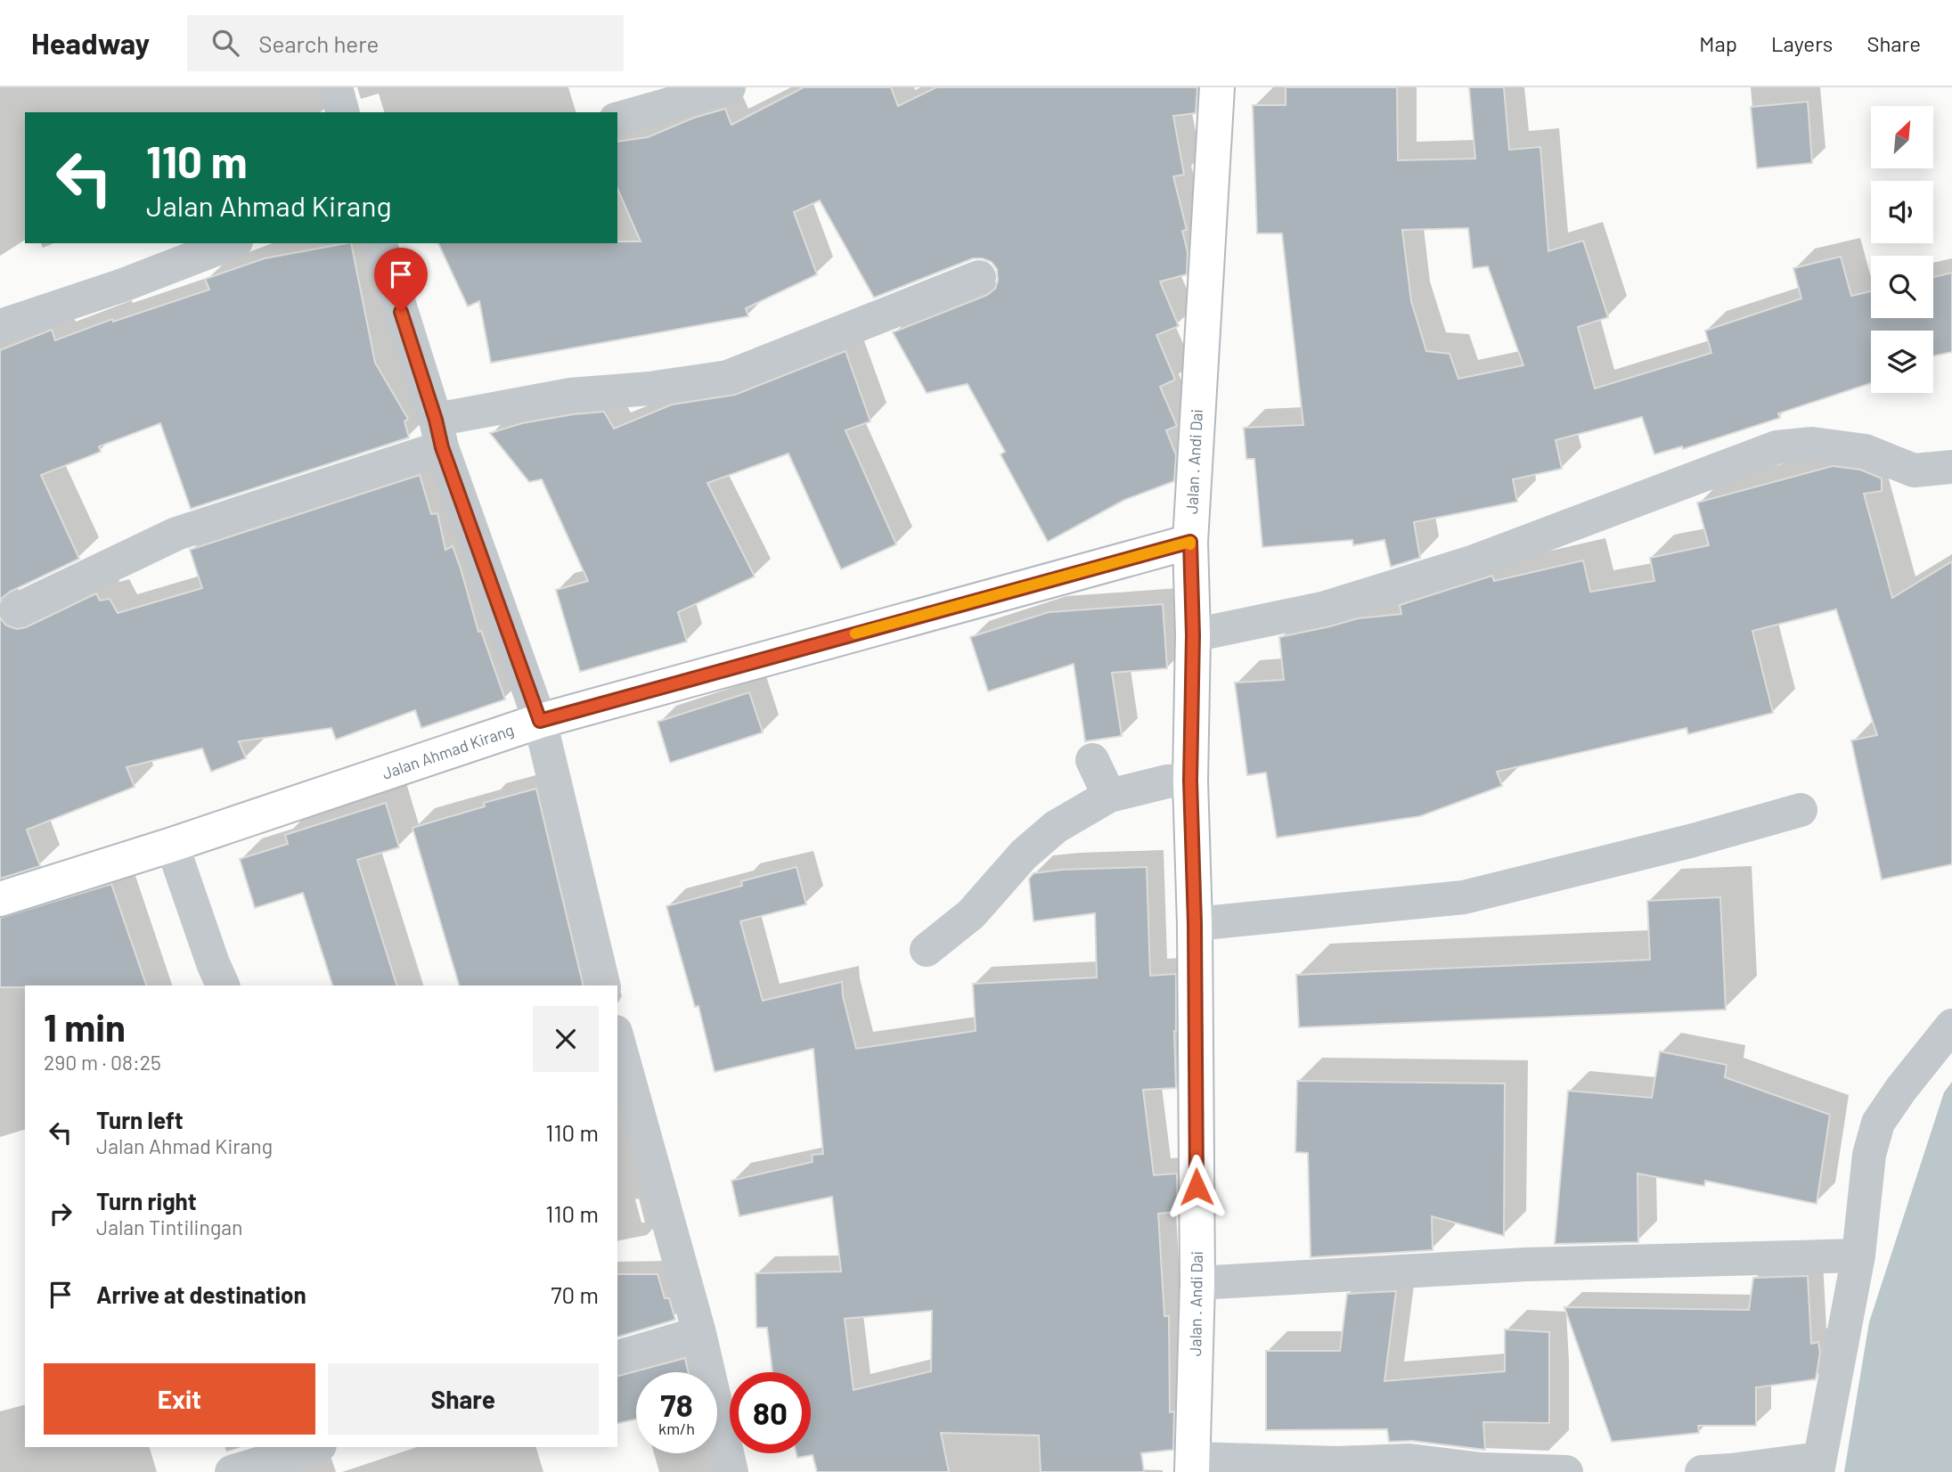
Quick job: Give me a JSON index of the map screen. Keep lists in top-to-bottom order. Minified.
{"streets":{"main road":["Jalan . Andi Dai","Jalan Ahmad Kirang"]},"crossings":[["Jalan . Andi Dai","Jalan Ahmad Kirang"]],"north":"top right","page":{"header":"Headway","search":"Search here","nav":["Map","Layers","Share"],"turn":["110 m","Jalan Ahmad Kirang"],"heading":["1 min","290 m · 08:25"],"list":[{"name":"Turn left","note":"Jalan Ahmad Kirang","value":"110 m"},{"name":"Turn right","note":"Jalan Tintilingan","value":"110 m"},{"name":"Arrive at destination","value":"70 m"}],"buttons":["Exit","Share"],"speed":"78 km/h","limit":"80"}}
